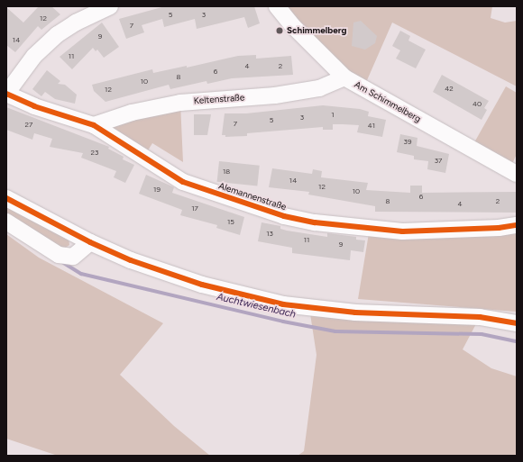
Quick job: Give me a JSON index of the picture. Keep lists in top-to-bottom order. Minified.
{"streets":{"street":["Keltenstraße","Am Schimmelberg","Alemannenstraße"]},"crossings":[["Keltenstraße","Am Schimmelberg"],["Keltenstraße","Alemannenstraße"]],"water":["Auchtwiesenbach"],"places":["Schimmelberg"],"house_numbers":["5","3","12","7","9","14","11","4","2","6","8","10","42","12","40","1","3","5","7","27","41","39","23","37","18","14","12","19","10","6","8","2","4","17","15","13","11","9"]}
